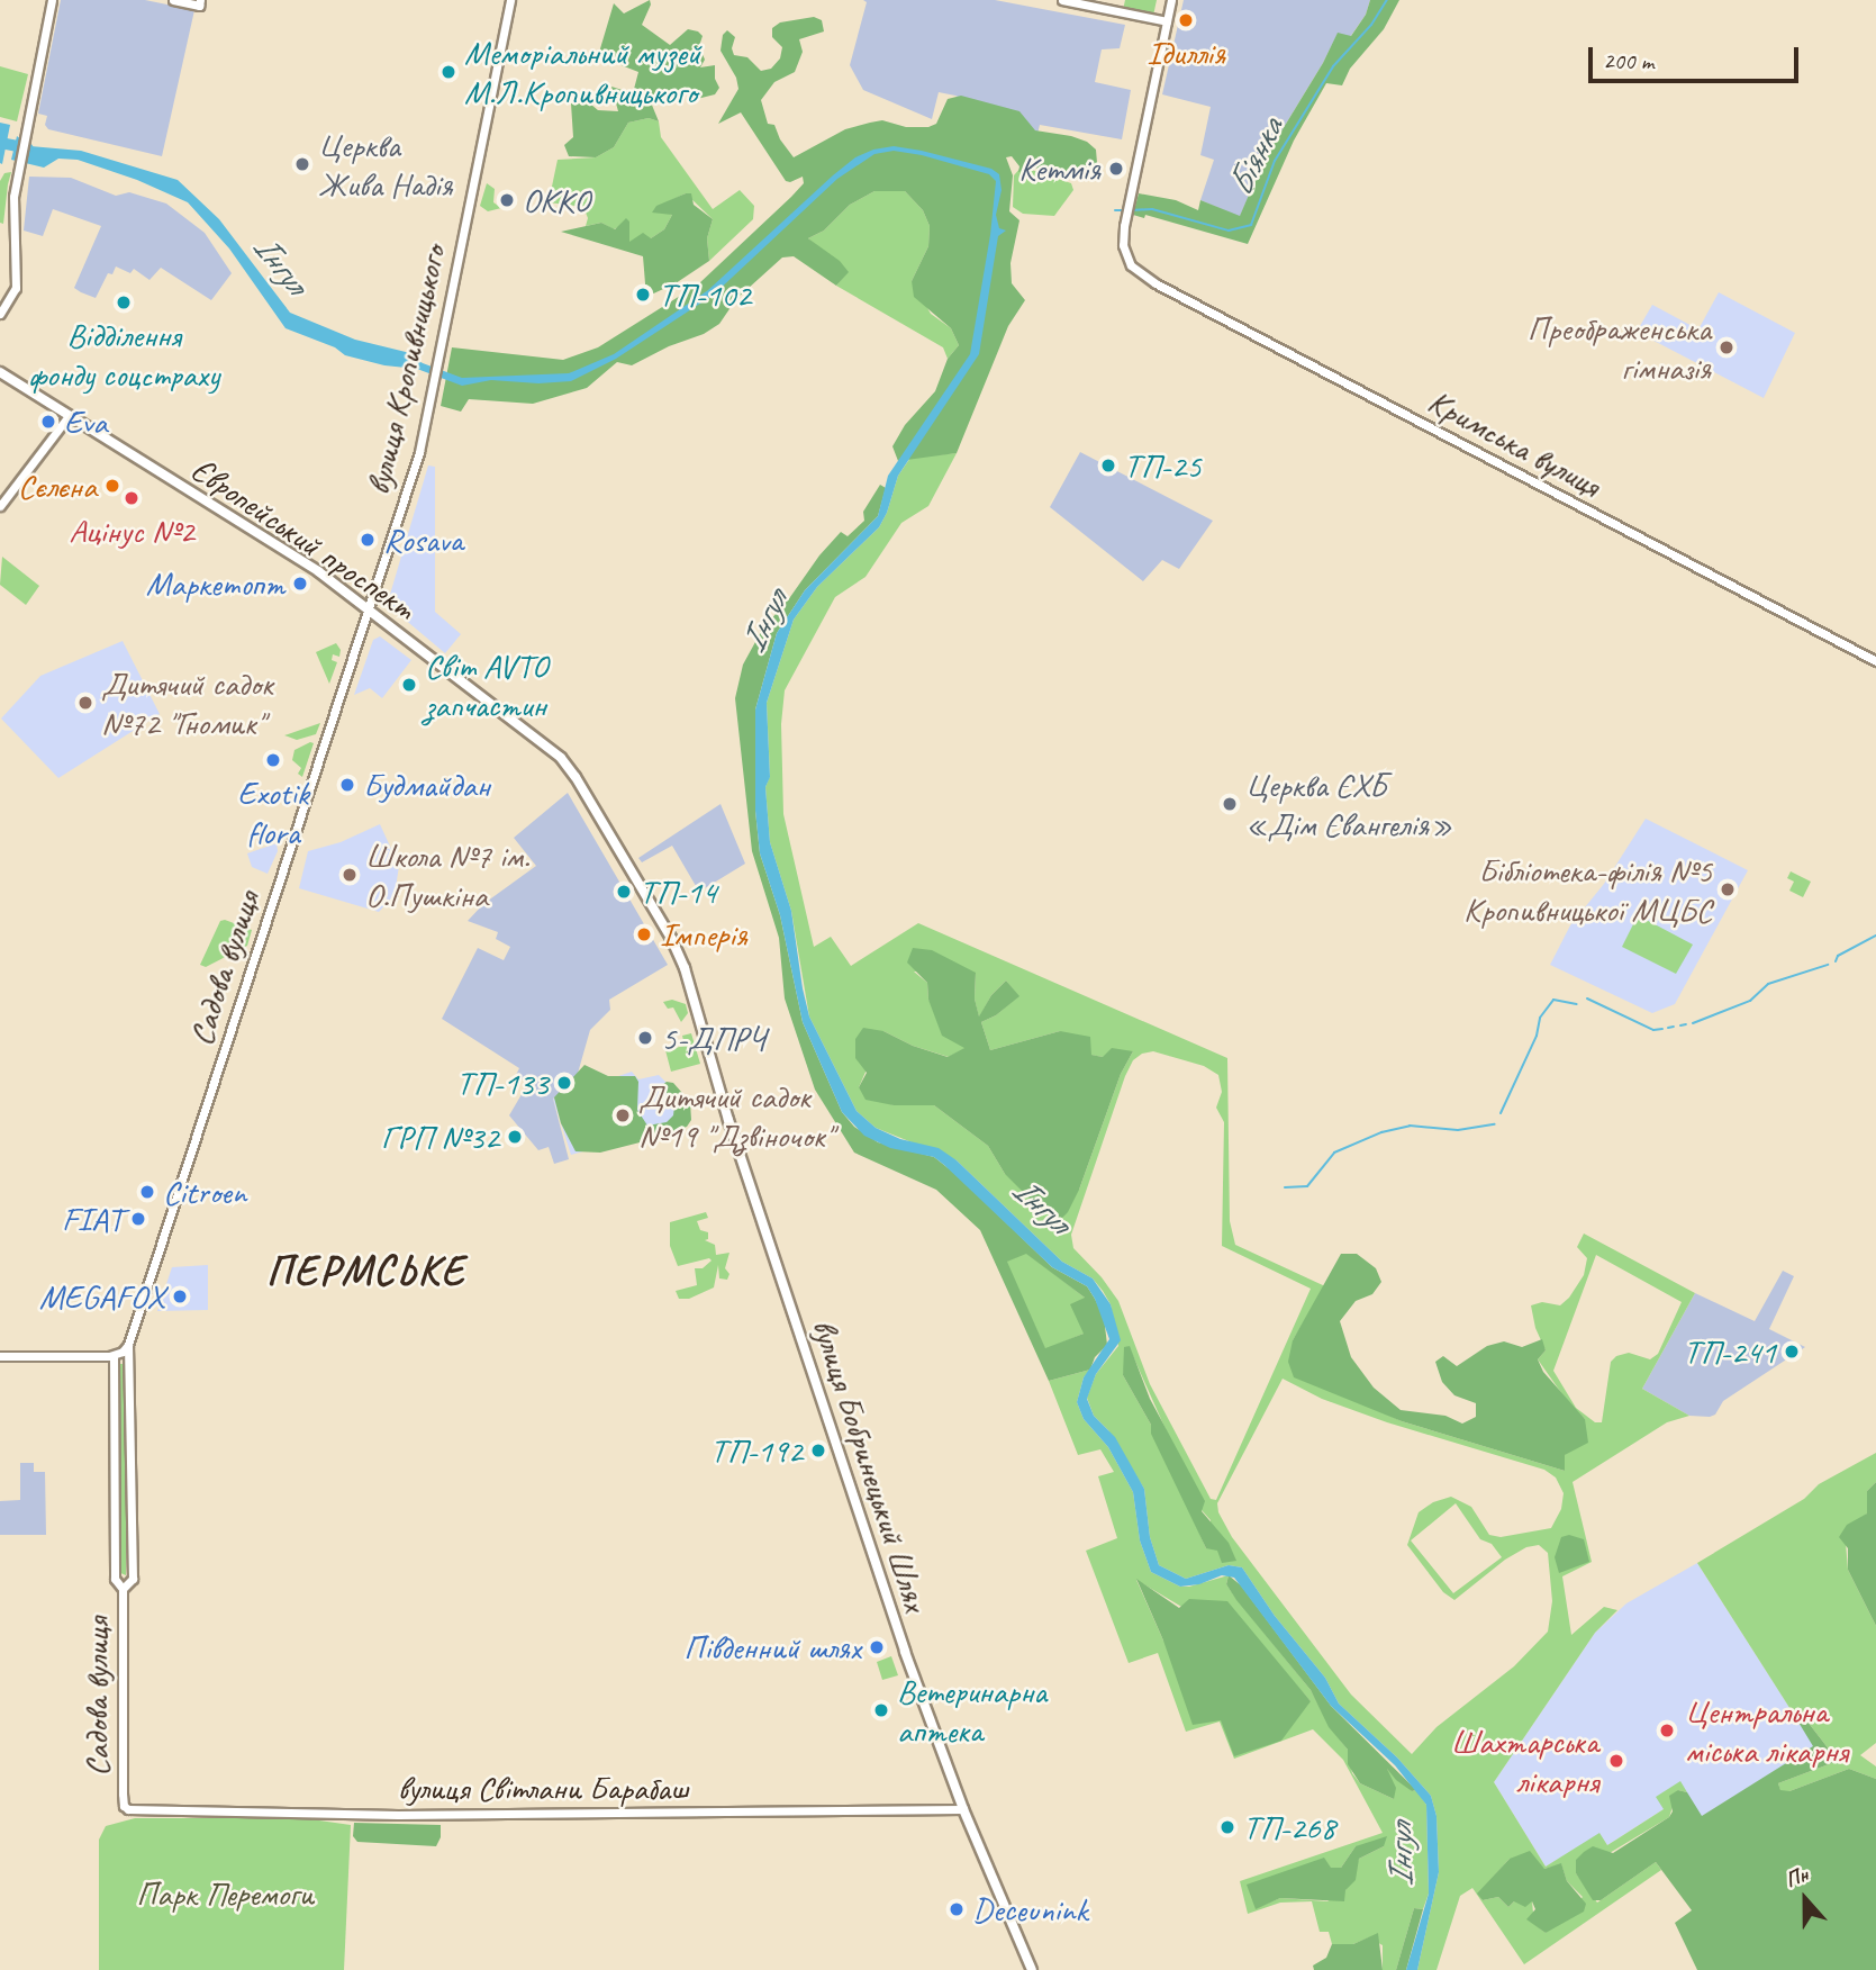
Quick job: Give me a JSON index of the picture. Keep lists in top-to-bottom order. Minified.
{"streets":{"main road":["Європейський проспект","вулиця Бобринецький Шлях"],"street":["вулиця Кропивницького","Кримська вулиця","Садова вулиця","вулиця Світлани Барабаш"]},"crossings":[["вулиця Кропивницького","Європейський проспект"],["вулиця Кропивницького","Садова вулиця"],["Європейський проспект","Садова вулиця"],["Європейський проспект","вулиця Бобринецький Шлях"],["Садова вулиця","вулиця Світлани Барабаш"],["вулиця Бобринецький Шлях","вулиця Світлани Барабаш"]],"districts":["ПЕРМСЬКЕ"],"water":["Біянка","Інгул"],"parks":["Парк Перемоги"],"places":["Ідиллія","Меморіальний музей М.Л.Кропивницького","Церква Жива Надія","Кетмія","ОККО","ТП-102","Відділення фонду соцстраху","Преображенська гімназія","Eva","ТП-25","Сєлєна","Ацінус №2","Rosava","Маркетопт","Світ AVTO запчастин","Дитячий садок №72 \"Гномик\"","Exotik flora","Будмайдан","Церква ЄХБ «Дім Євангелія»","Школа №7 ім. О.Пушкіна","Бібліотека-філія №5 Кропивницької МЦБС","ТП-14","Імперія","5-ДПРЧ","ТП-133","Дитячий садок №19 \"Дзвіночок\"","ГРП №32","Citroen","FIAT","MEGAFOX","ТП-241","ТП-192","Південний шлях","Ветеринарна аптека","Центральна міська лікарня","Шахтарська лікарня","ТП-268","Deceunink"],"scale_bar":"200 m","north":"top"}
